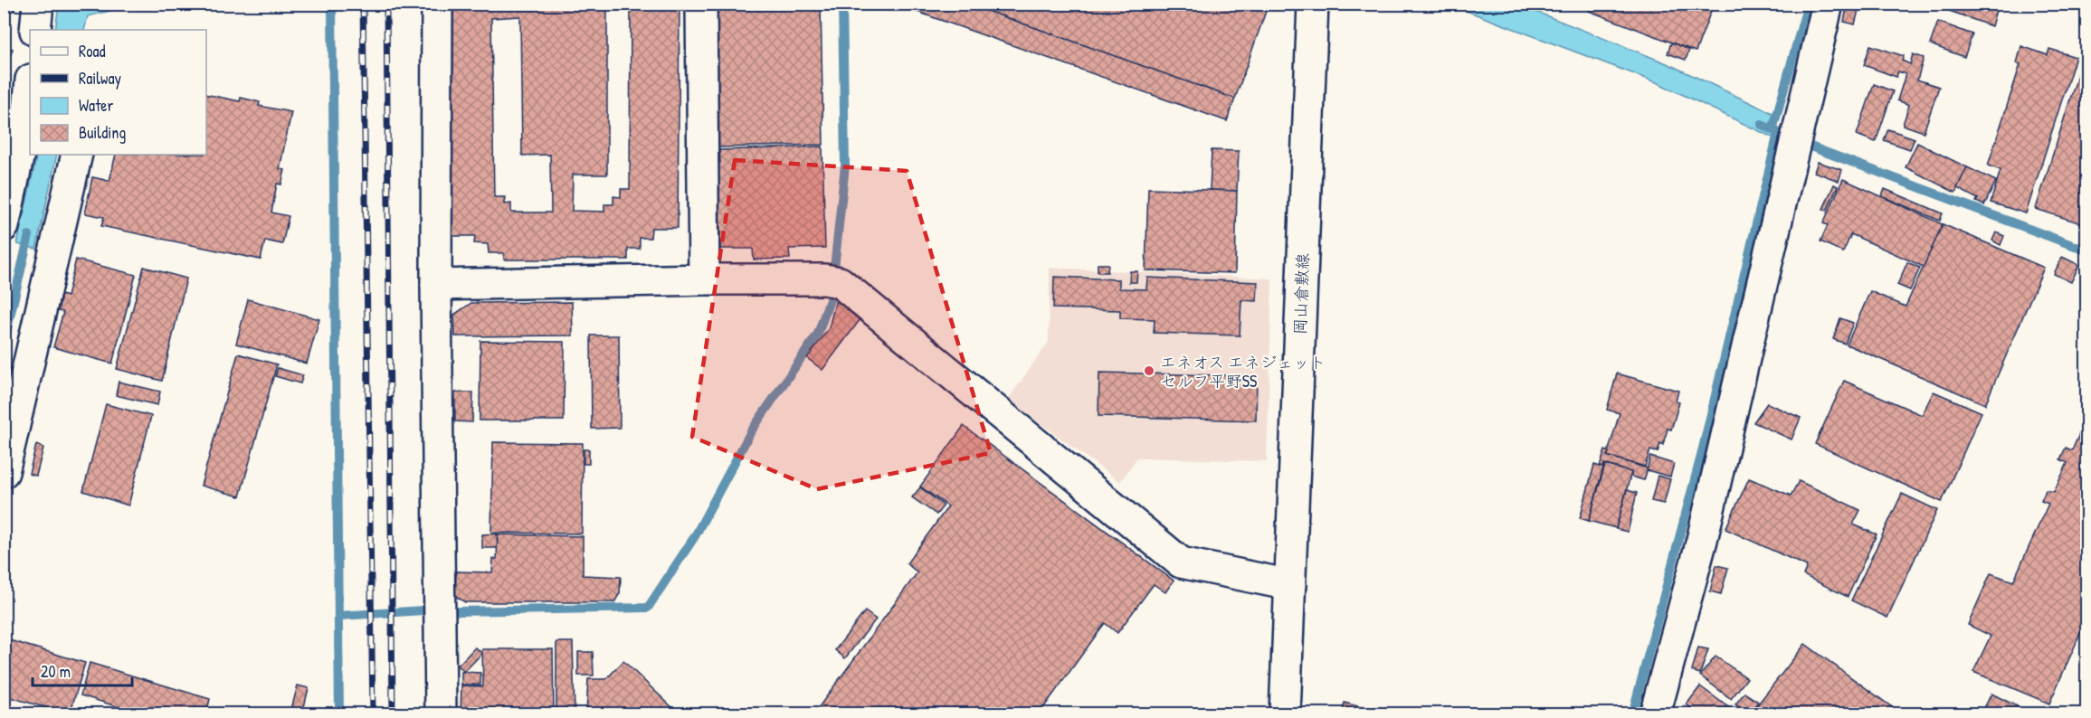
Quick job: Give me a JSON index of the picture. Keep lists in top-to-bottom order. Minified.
{"streets":{"street":["岡山倉敷線"]},"places":["エネオス エネジェット セルフ平野SS"],"legend":["Road","Railway","Water","Building"],"scale_bar":"20 m"}
